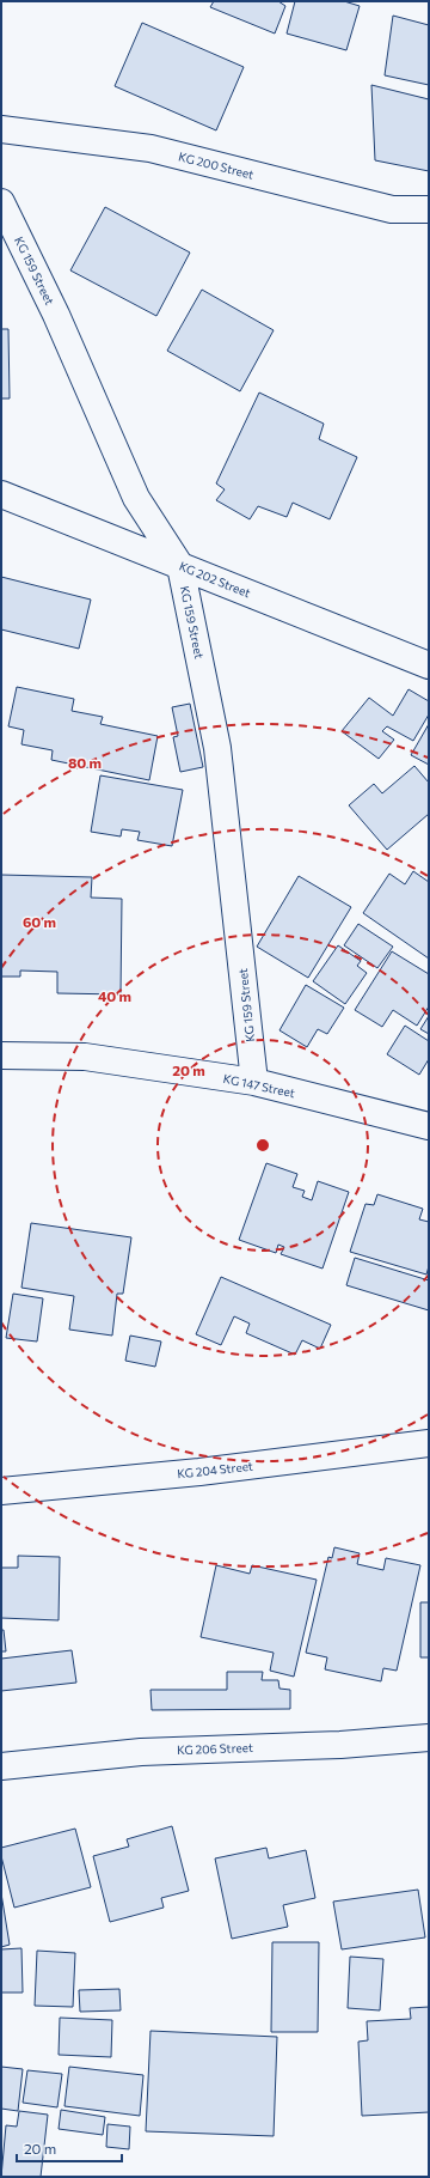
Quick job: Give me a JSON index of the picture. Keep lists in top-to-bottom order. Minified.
{"streets":{"street":["KG 200 Street","KG 159 Street","KG 202 Street","KG 147 Street","KG 204 Street","KG 206 Street"]},"crossings":[["KG 159 Street","KG 202 Street"],["KG 159 Street","KG 147 Street"]],"scale_bar":"20 m","rings":["80 m","60 m","40 m","20 m"]}
